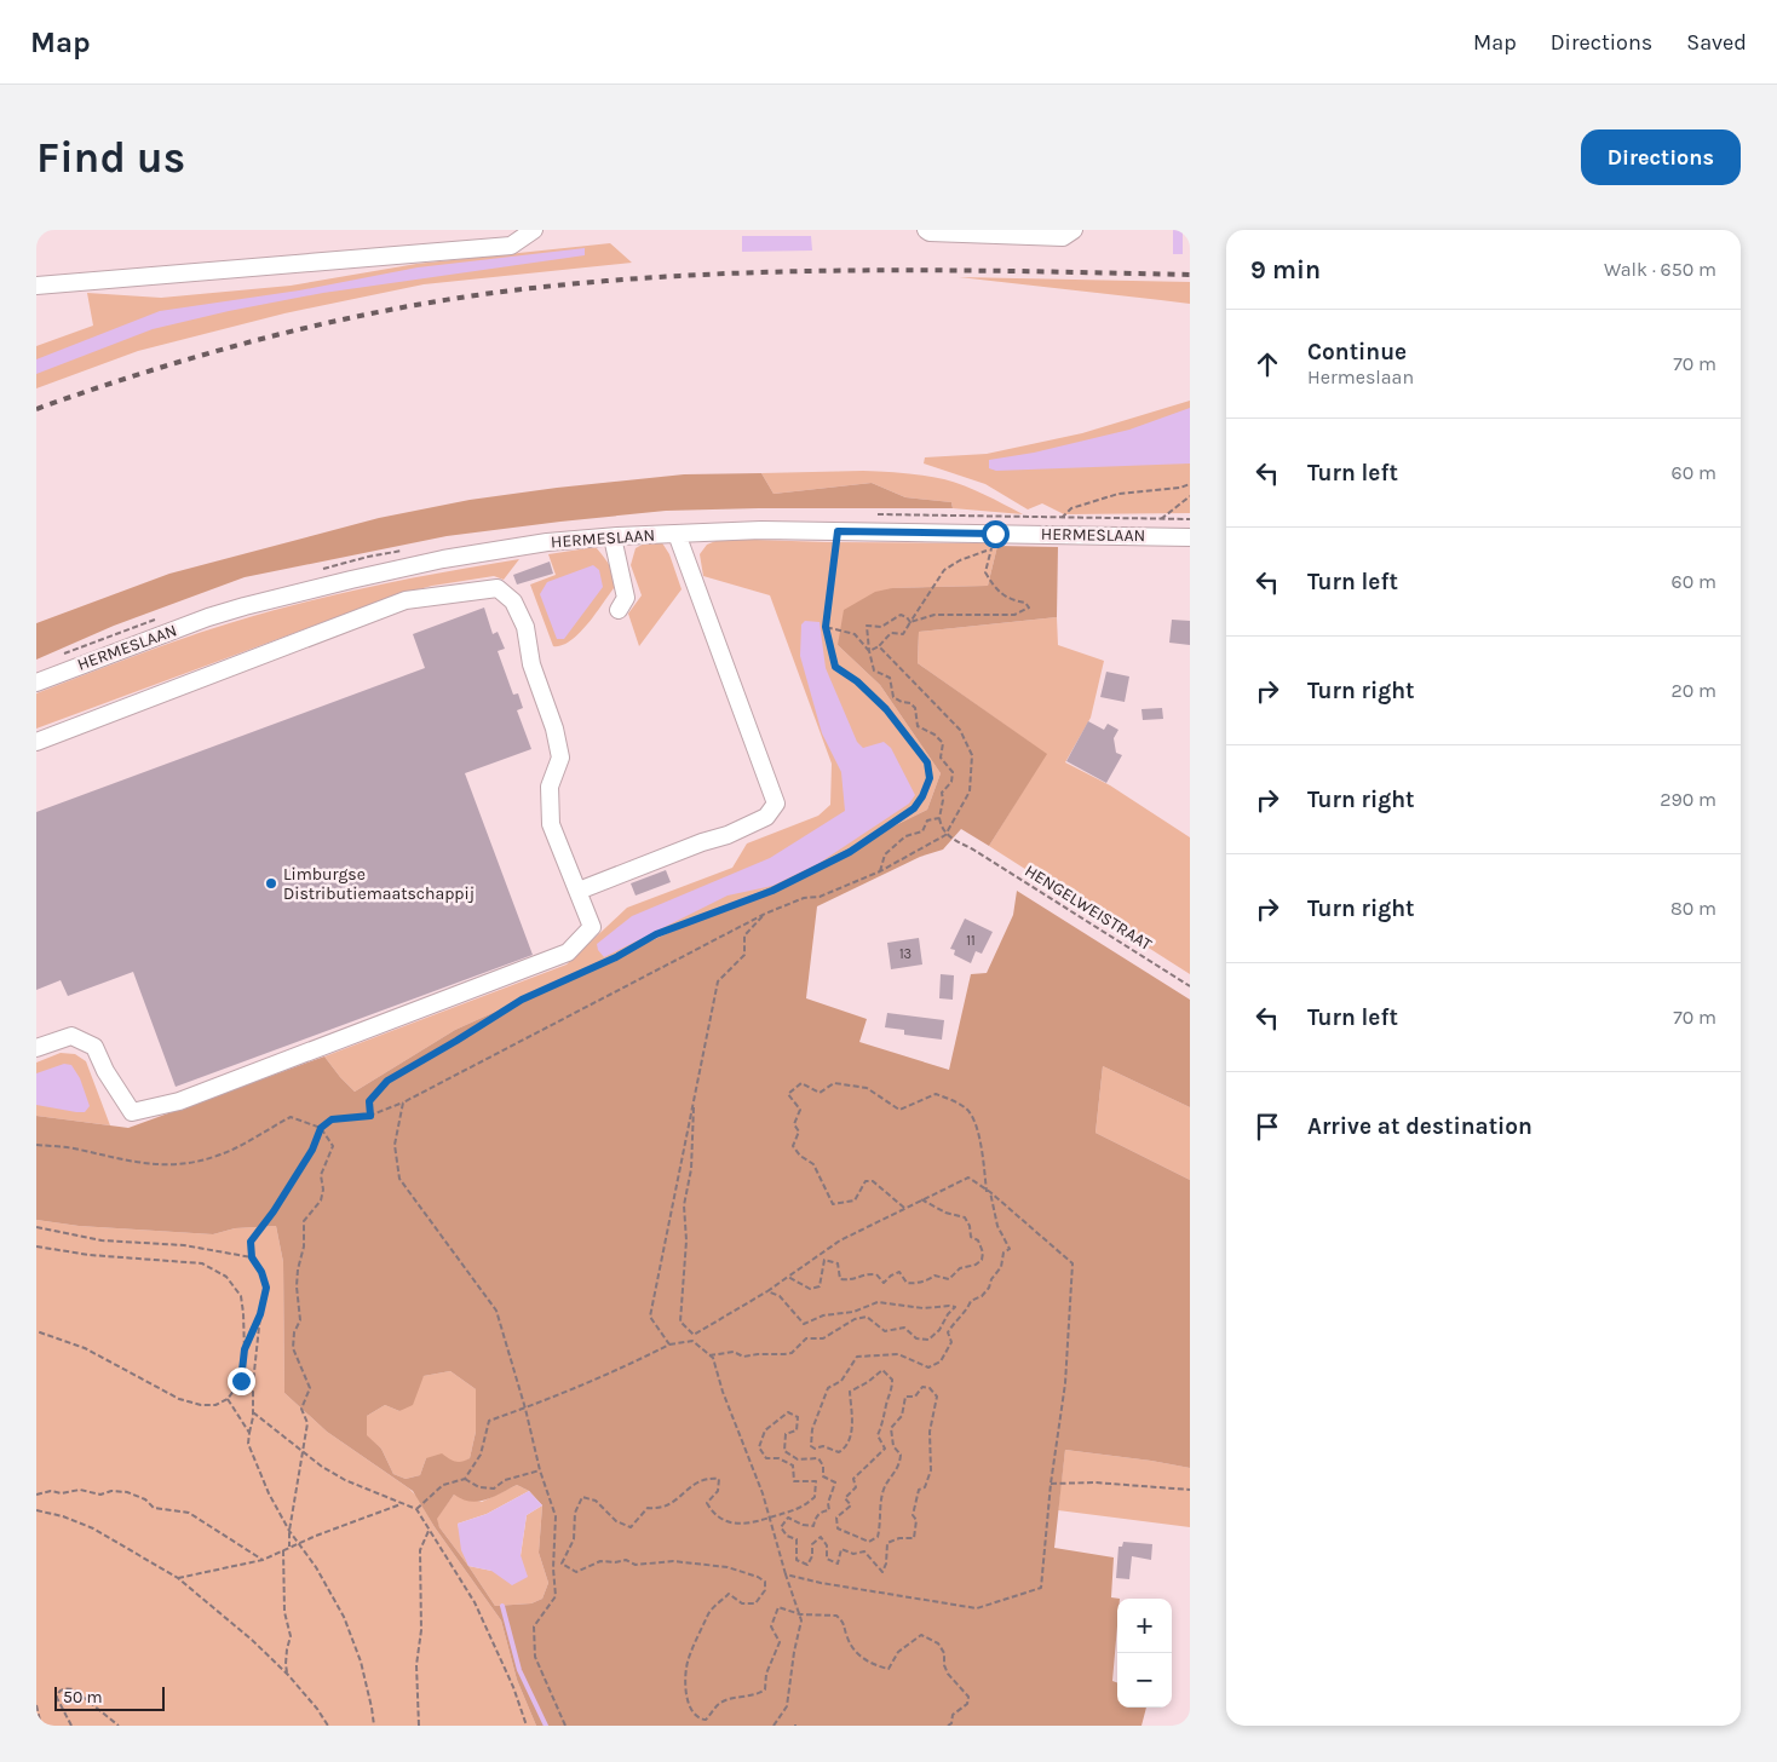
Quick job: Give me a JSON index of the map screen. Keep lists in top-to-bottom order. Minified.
{"streets":{"street":["HERMESLAAN"],"path":["HENGELWEISTRAAT"]},"places":["Limburgse Distributiemaatschappij"],"house_numbers":["11","13"],"scale_bar":"50 m","page":{"header":"Map","nav":["Map","Directions","Saved"],"buttons":"Directions","title":"Find us","heading":["9 min","Walk · 650 m"],"list":[["Continue","Hermeslaan","70 m"],["Turn left","60 m"],["Turn left","60 m"],["Turn right","20 m"],["Turn right","290 m"],["Turn right","80 m"],["Turn left","70 m"],"Arrive at destination"],"map_buttons":["+","−"],"scale":"50 m"}}
